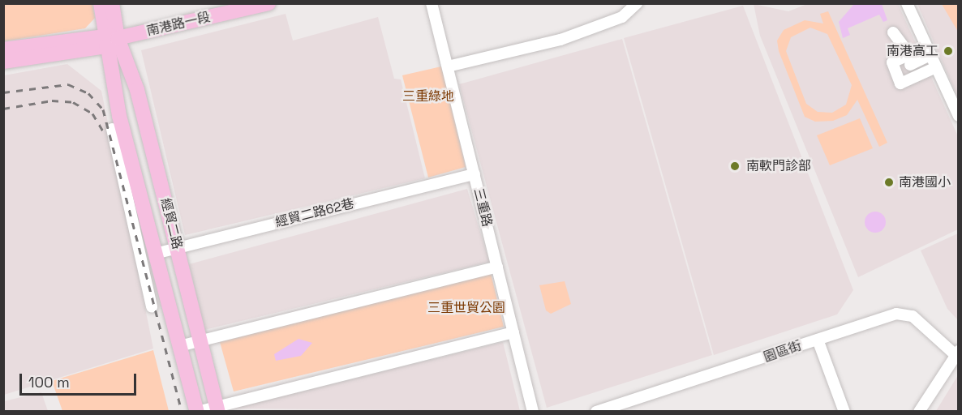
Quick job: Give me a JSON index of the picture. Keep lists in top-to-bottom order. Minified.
{"streets":{"main road":["南港路一段","經貿二路"],"street":["三重路","經貿二路62巷","園區街"]},"crossings":[["南港路一段","經貿二路"],["三重路","經貿二路62巷"],["經貿二路62巷","經貿二路"]],"parks":["三重綠地","三重世貿公園"],"places":["南港高工","南軟門診部","南港國小"],"scale_bar":"100 m"}
